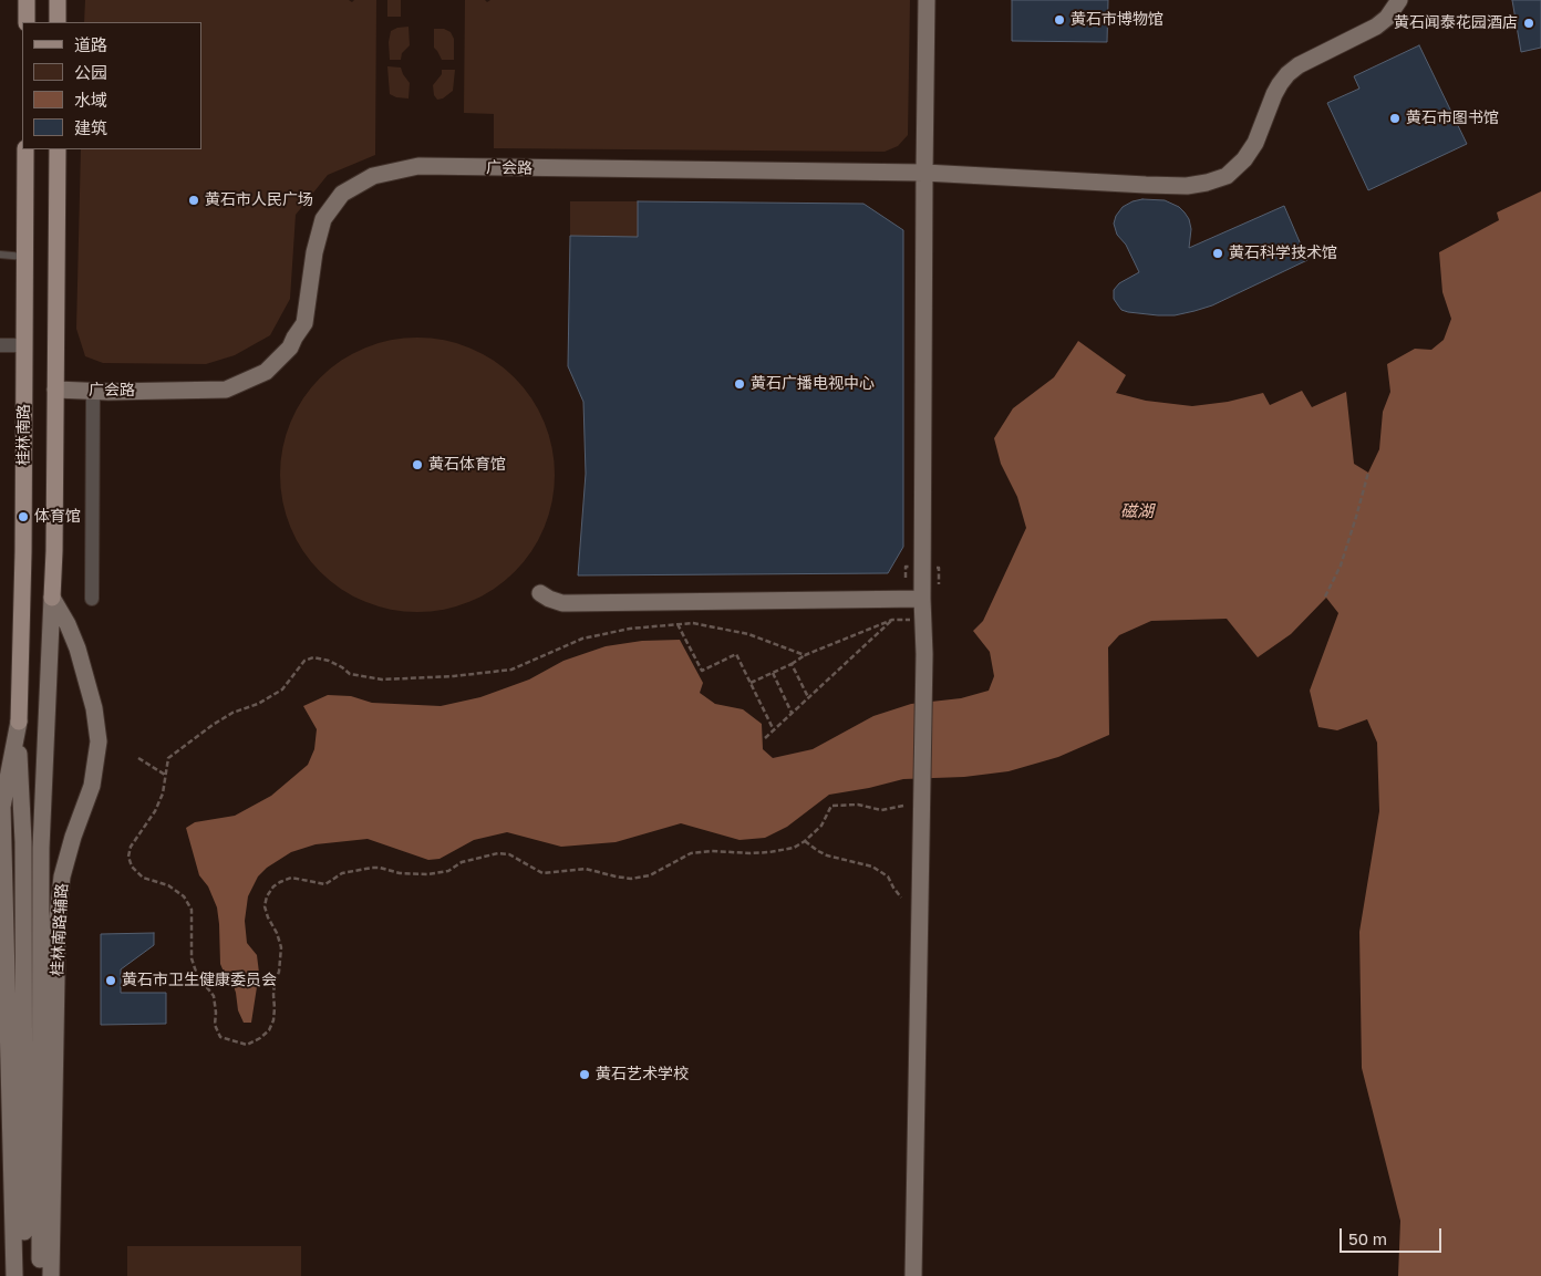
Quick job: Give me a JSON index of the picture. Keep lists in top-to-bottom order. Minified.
{"streets":{"main road":["桂林南路"],"street":["广会路","桂林南路辅路"]},"crossings":[["广会路","桂林南路"],["桂林南路","桂林南路辅路"]],"water":["磁湖"],"places":["黄石市博物馆","黄石闻泰花园酒店","黄石市图书馆","黄石市人民广场","黄石科学技术馆","黄石广播电视中心","黄石体育馆","体育馆","黄石市卫生健康委员会","黄石艺术学校"],"legend":["道路","公园","水域","建筑"],"scale_bar":"50 m"}
